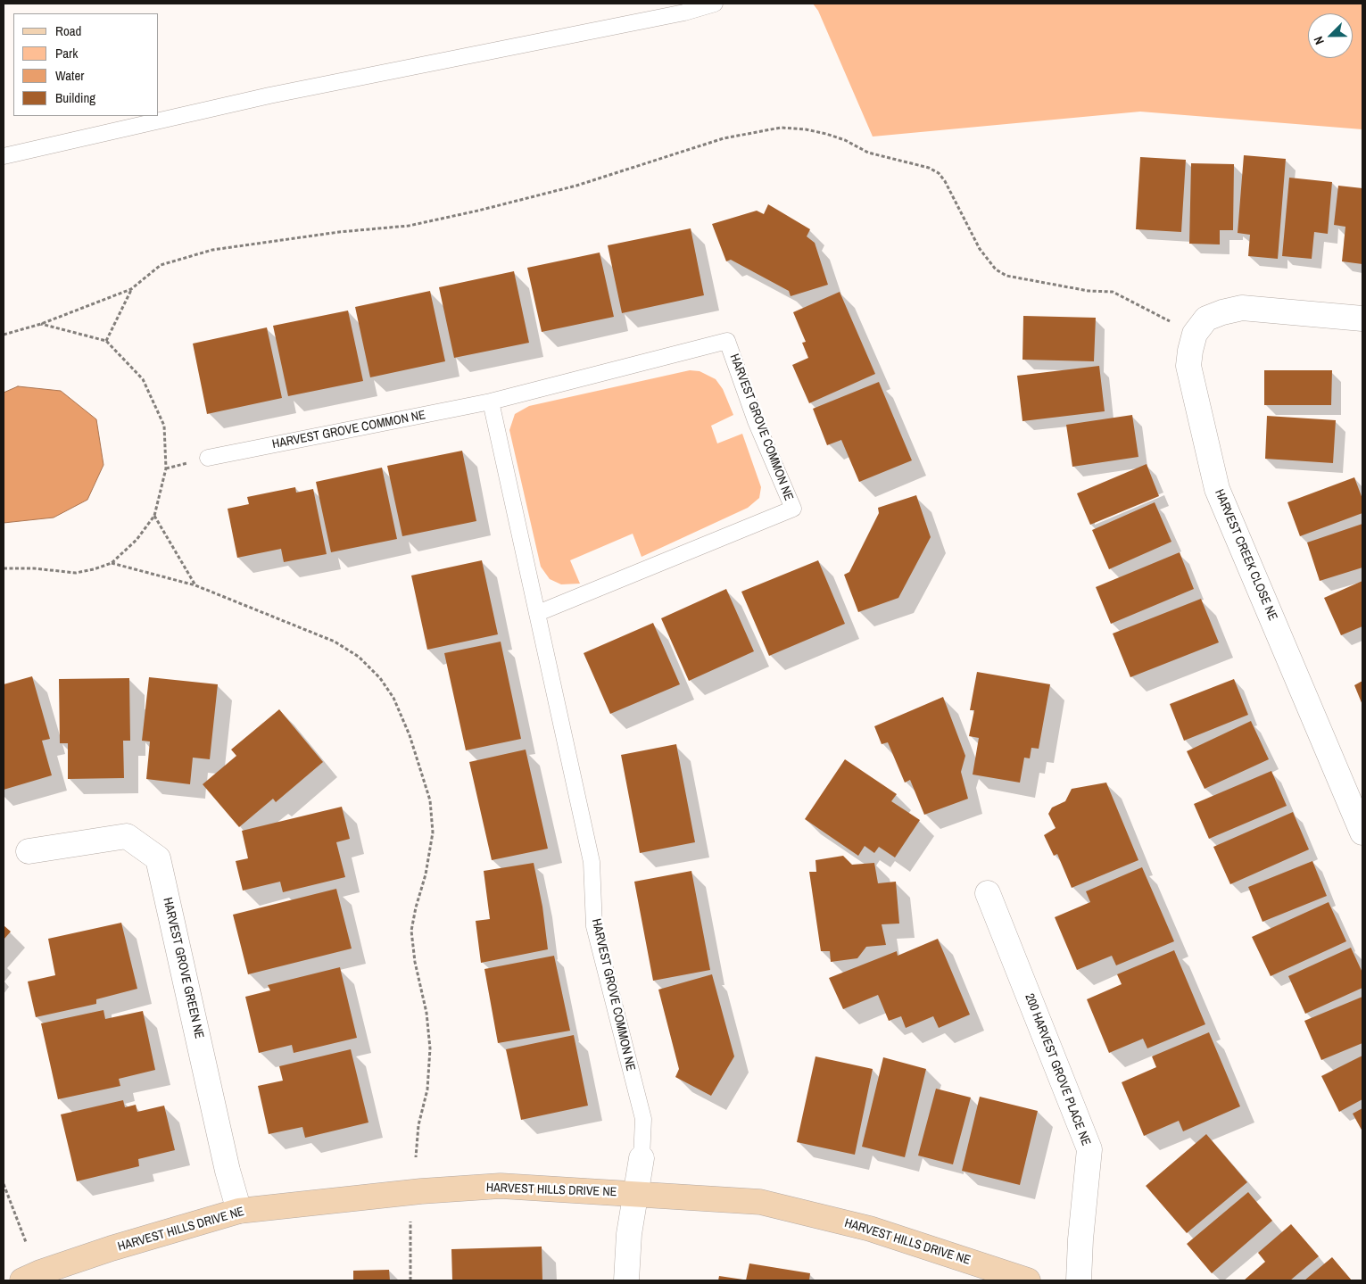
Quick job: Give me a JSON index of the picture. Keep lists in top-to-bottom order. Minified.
{"streets":{"street":["HARVEST GROVE COMMON NE","HARVEST CREEK CLOSE NE","HARVEST GROVE GREEN NE","200 HARVEST GROVE PLACE NE","HARVEST HILLS DRIVE NE"]},"crossings":[["HARVEST GROVE COMMON NE","HARVEST HILLS DRIVE NE"],["HARVEST GROVE GREEN NE","HARVEST HILLS DRIVE NE"]],"legend":["Road","Park","Water","Building"],"north":"bottom left"}
